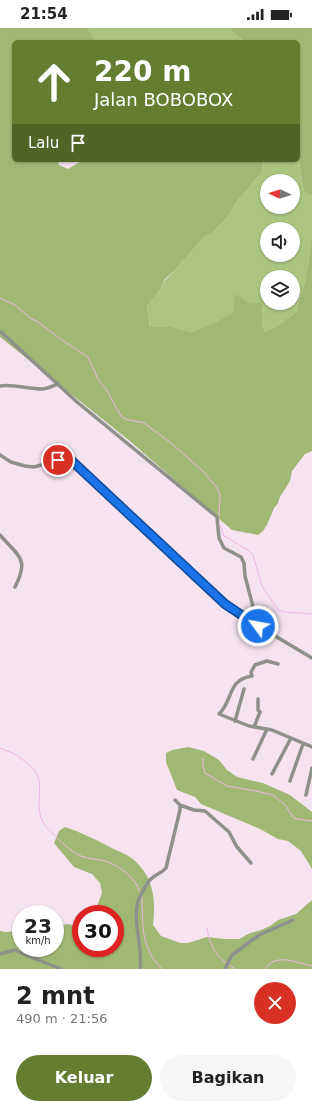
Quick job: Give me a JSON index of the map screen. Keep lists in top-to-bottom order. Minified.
{"north":"left","page":{"status":"21:54","turn":["220 m","Jalan BOBOBOX"],"then":"Lalu","speed":"23 km/h","limit":"30","heading":["2 mnt","490 m · 21:56"],"buttons":["Keluar","Bagikan"]}}
